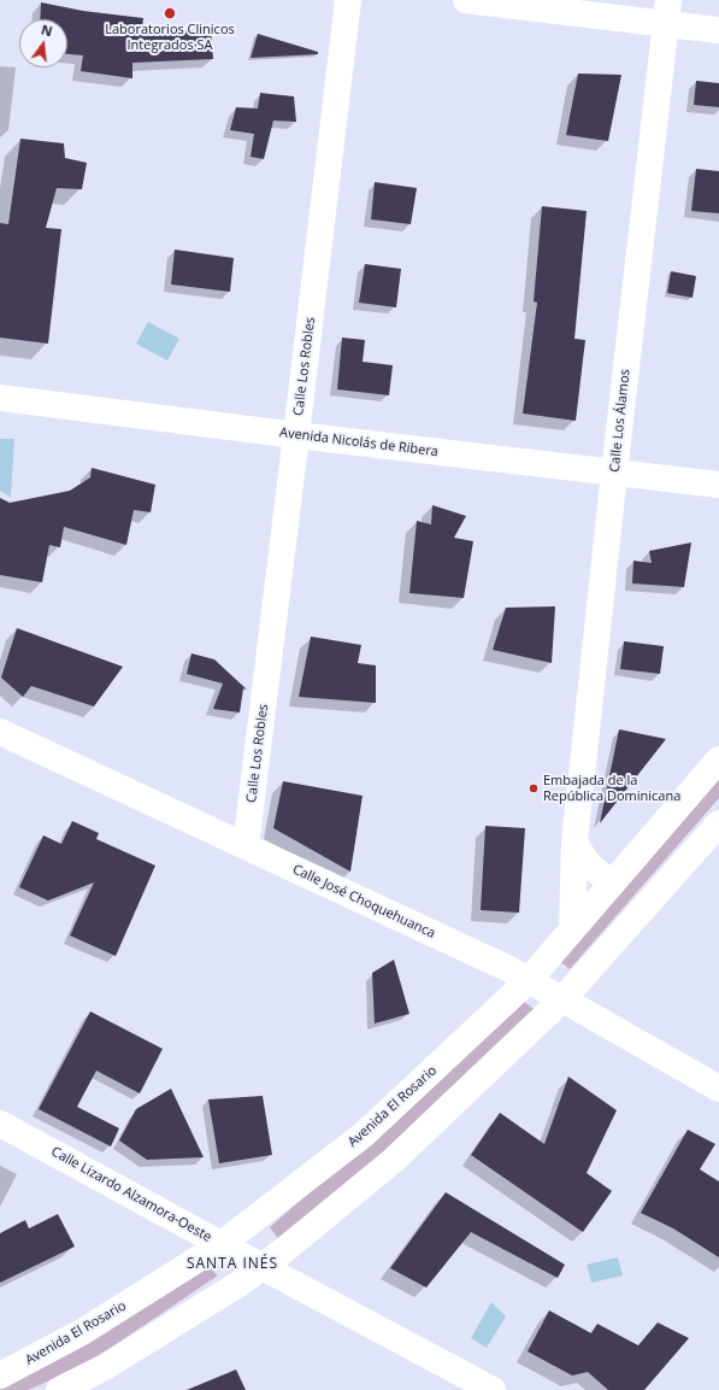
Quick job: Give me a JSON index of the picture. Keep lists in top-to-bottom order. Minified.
{"streets":{"street":["Calle Los Robles","Calle Los Álamos","Avenida Nicolás de Ribera","Calle José Choquehuanca","Avenida El Rosario","Calle Lizardo Alzamora-Oeste"]},"crossings":[["Calle Los Robles","Avenida Nicolás de Ribera"],["Calle Los Robles","Calle José Choquehuanca"],["Calle Los Álamos","Avenida Nicolás de Ribera"],["Calle Los Álamos","Avenida El Rosario"],["Calle José Choquehuanca","Avenida El Rosario"],["Avenida El Rosario","Calle Lizardo Alzamora-Oeste"]],"districts":["SANTA INÉS"],"places":["Laboratorios Clinicos Integrados SA","Embajada de la República Dominicana"],"north":"top"}
